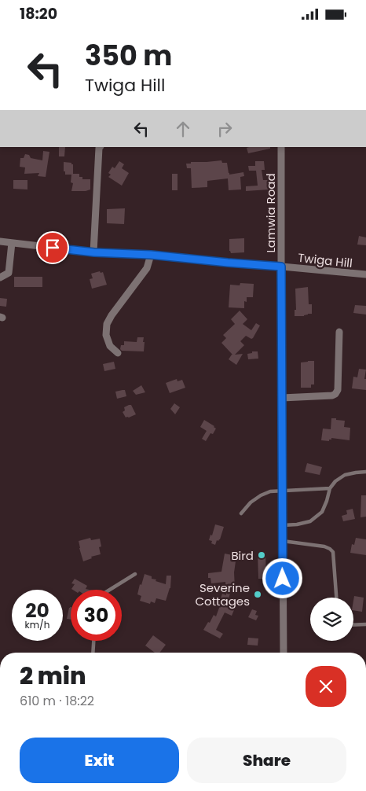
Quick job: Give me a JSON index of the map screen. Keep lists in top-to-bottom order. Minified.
{"streets":{"street":["Lamwia Road","Twiga Hill"]},"crossings":[["Lamwia Road","Twiga Hill"]],"places":["Bird","Severine Cottages"],"page":{"status":"18:20","turn":["350 m","Twiga Hill"],"speed":"20 km/h","limit":"30","heading":["2 min","610 m · 18:22"],"buttons":["Exit","Share"]}}
